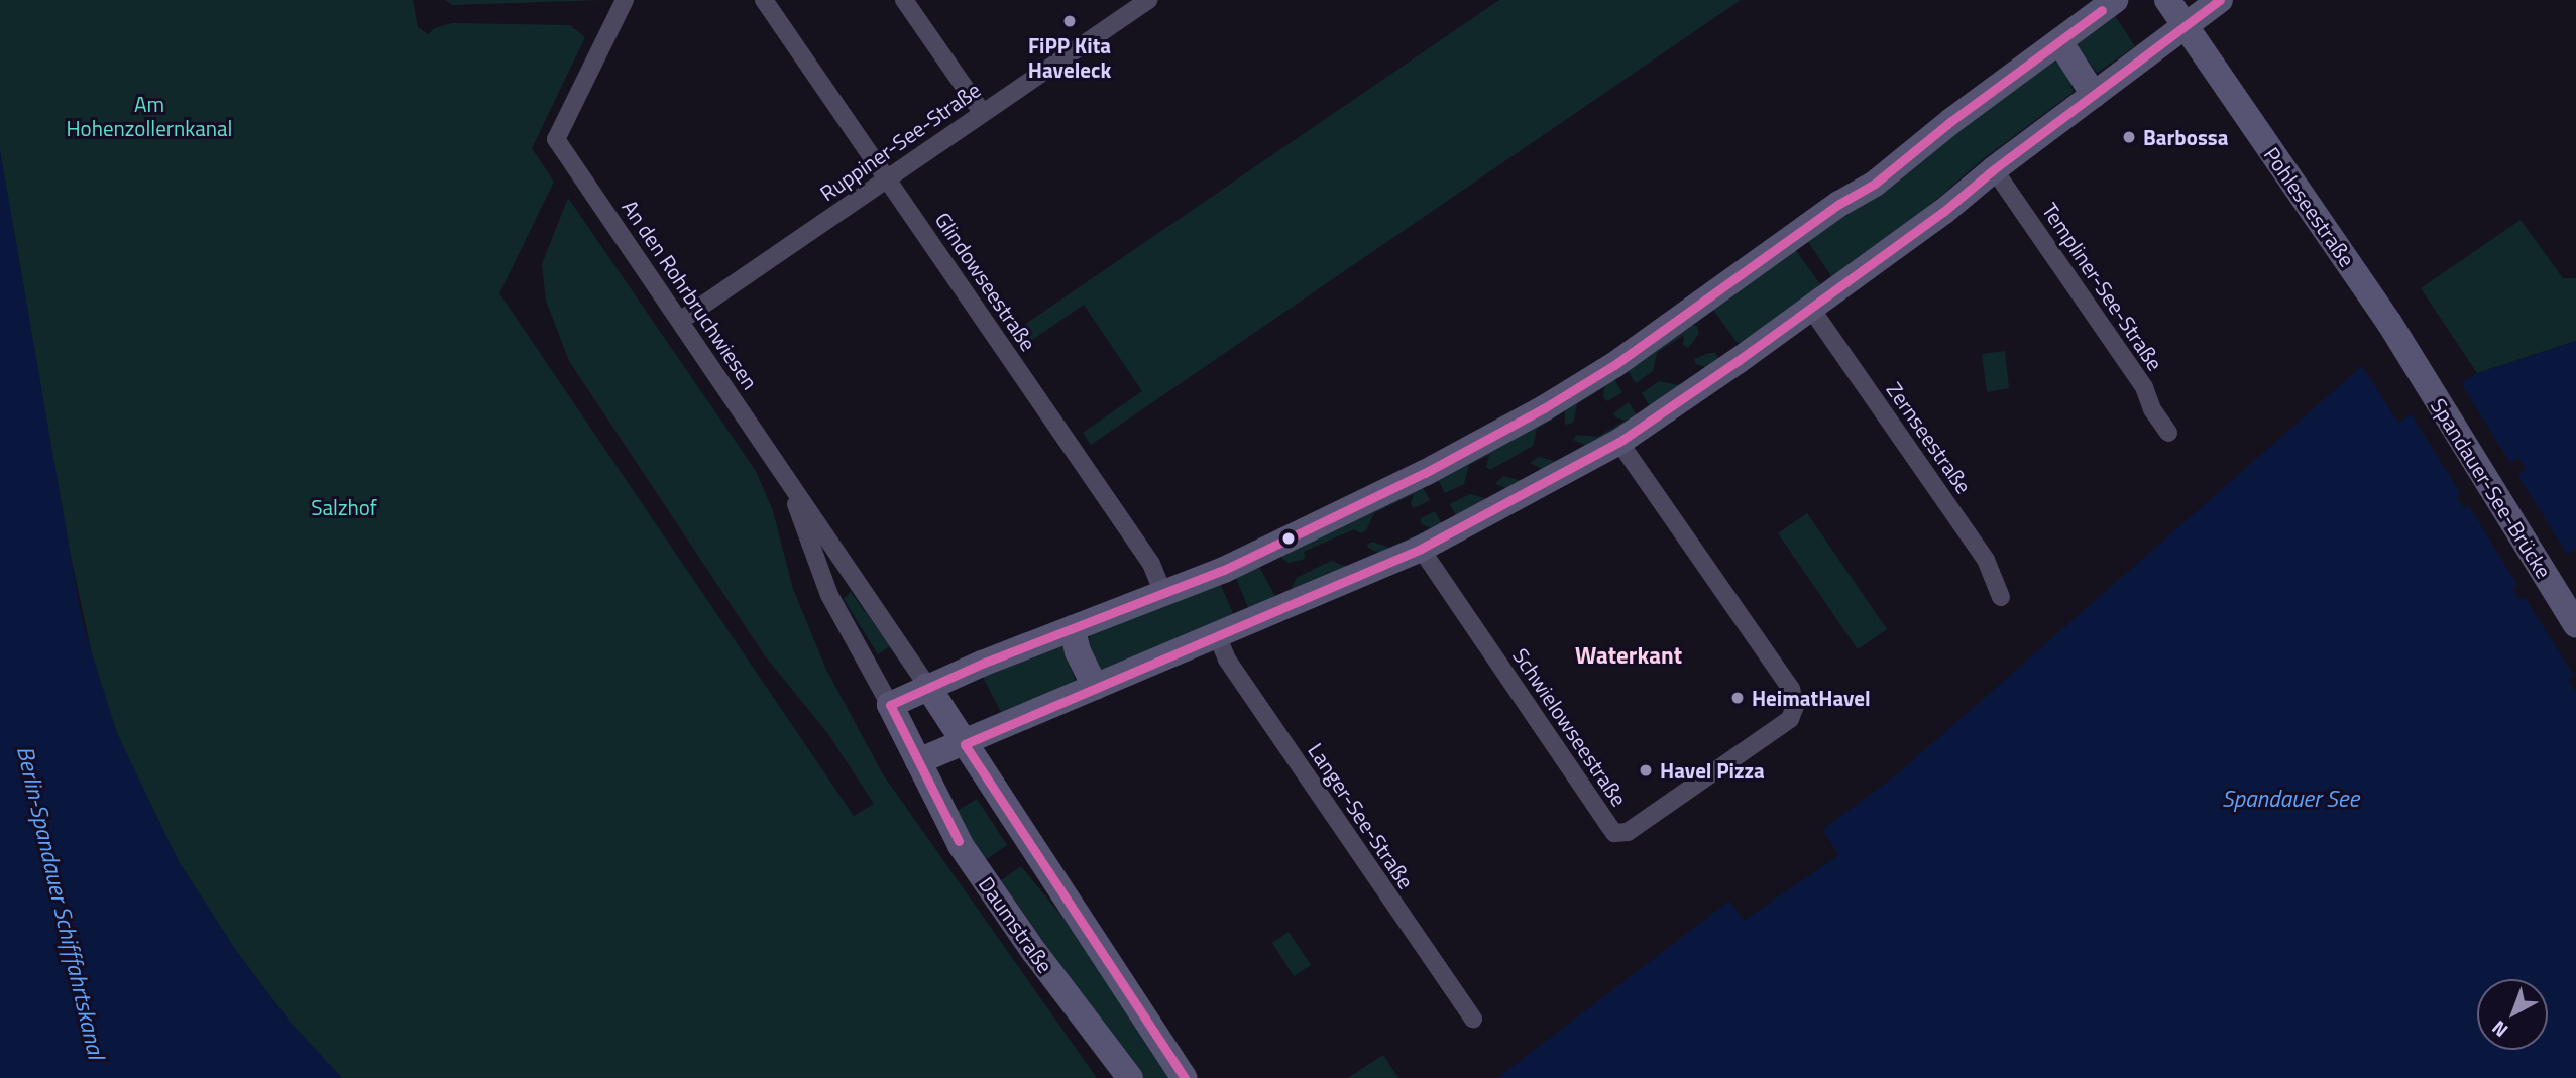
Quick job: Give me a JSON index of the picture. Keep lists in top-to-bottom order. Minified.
{"streets":{"main road":["Pohleseestraße","Spandauer-See-Brücke","Daumstraße"],"street":["Ruppiner-See-Straße","Glindowseestraße","Templiner-See-Straße","An den Rohrbruchwiesen","Zernseestraße","Schwielowseestraße","Langer-See-Straße"]},"crossings":[["Ruppiner-See-Straße","Glindowseestraße"],["Ruppiner-See-Straße","An den Rohrbruchwiesen"],["Pohleseestraße","Spandauer-See-Brücke"],["An den Rohrbruchwiesen","Daumstraße"]],"districts":["Waterkant"],"water":["Spandauer See","Berlin-Spandauer Schifffahrtskanal"],"parks":["Am Hohenzollernkanal","Salzhof"],"places":["FiPP Kita Haveleck","Barbossa","HeimatHavel","Havel Pizza"],"north":"bottom left"}
